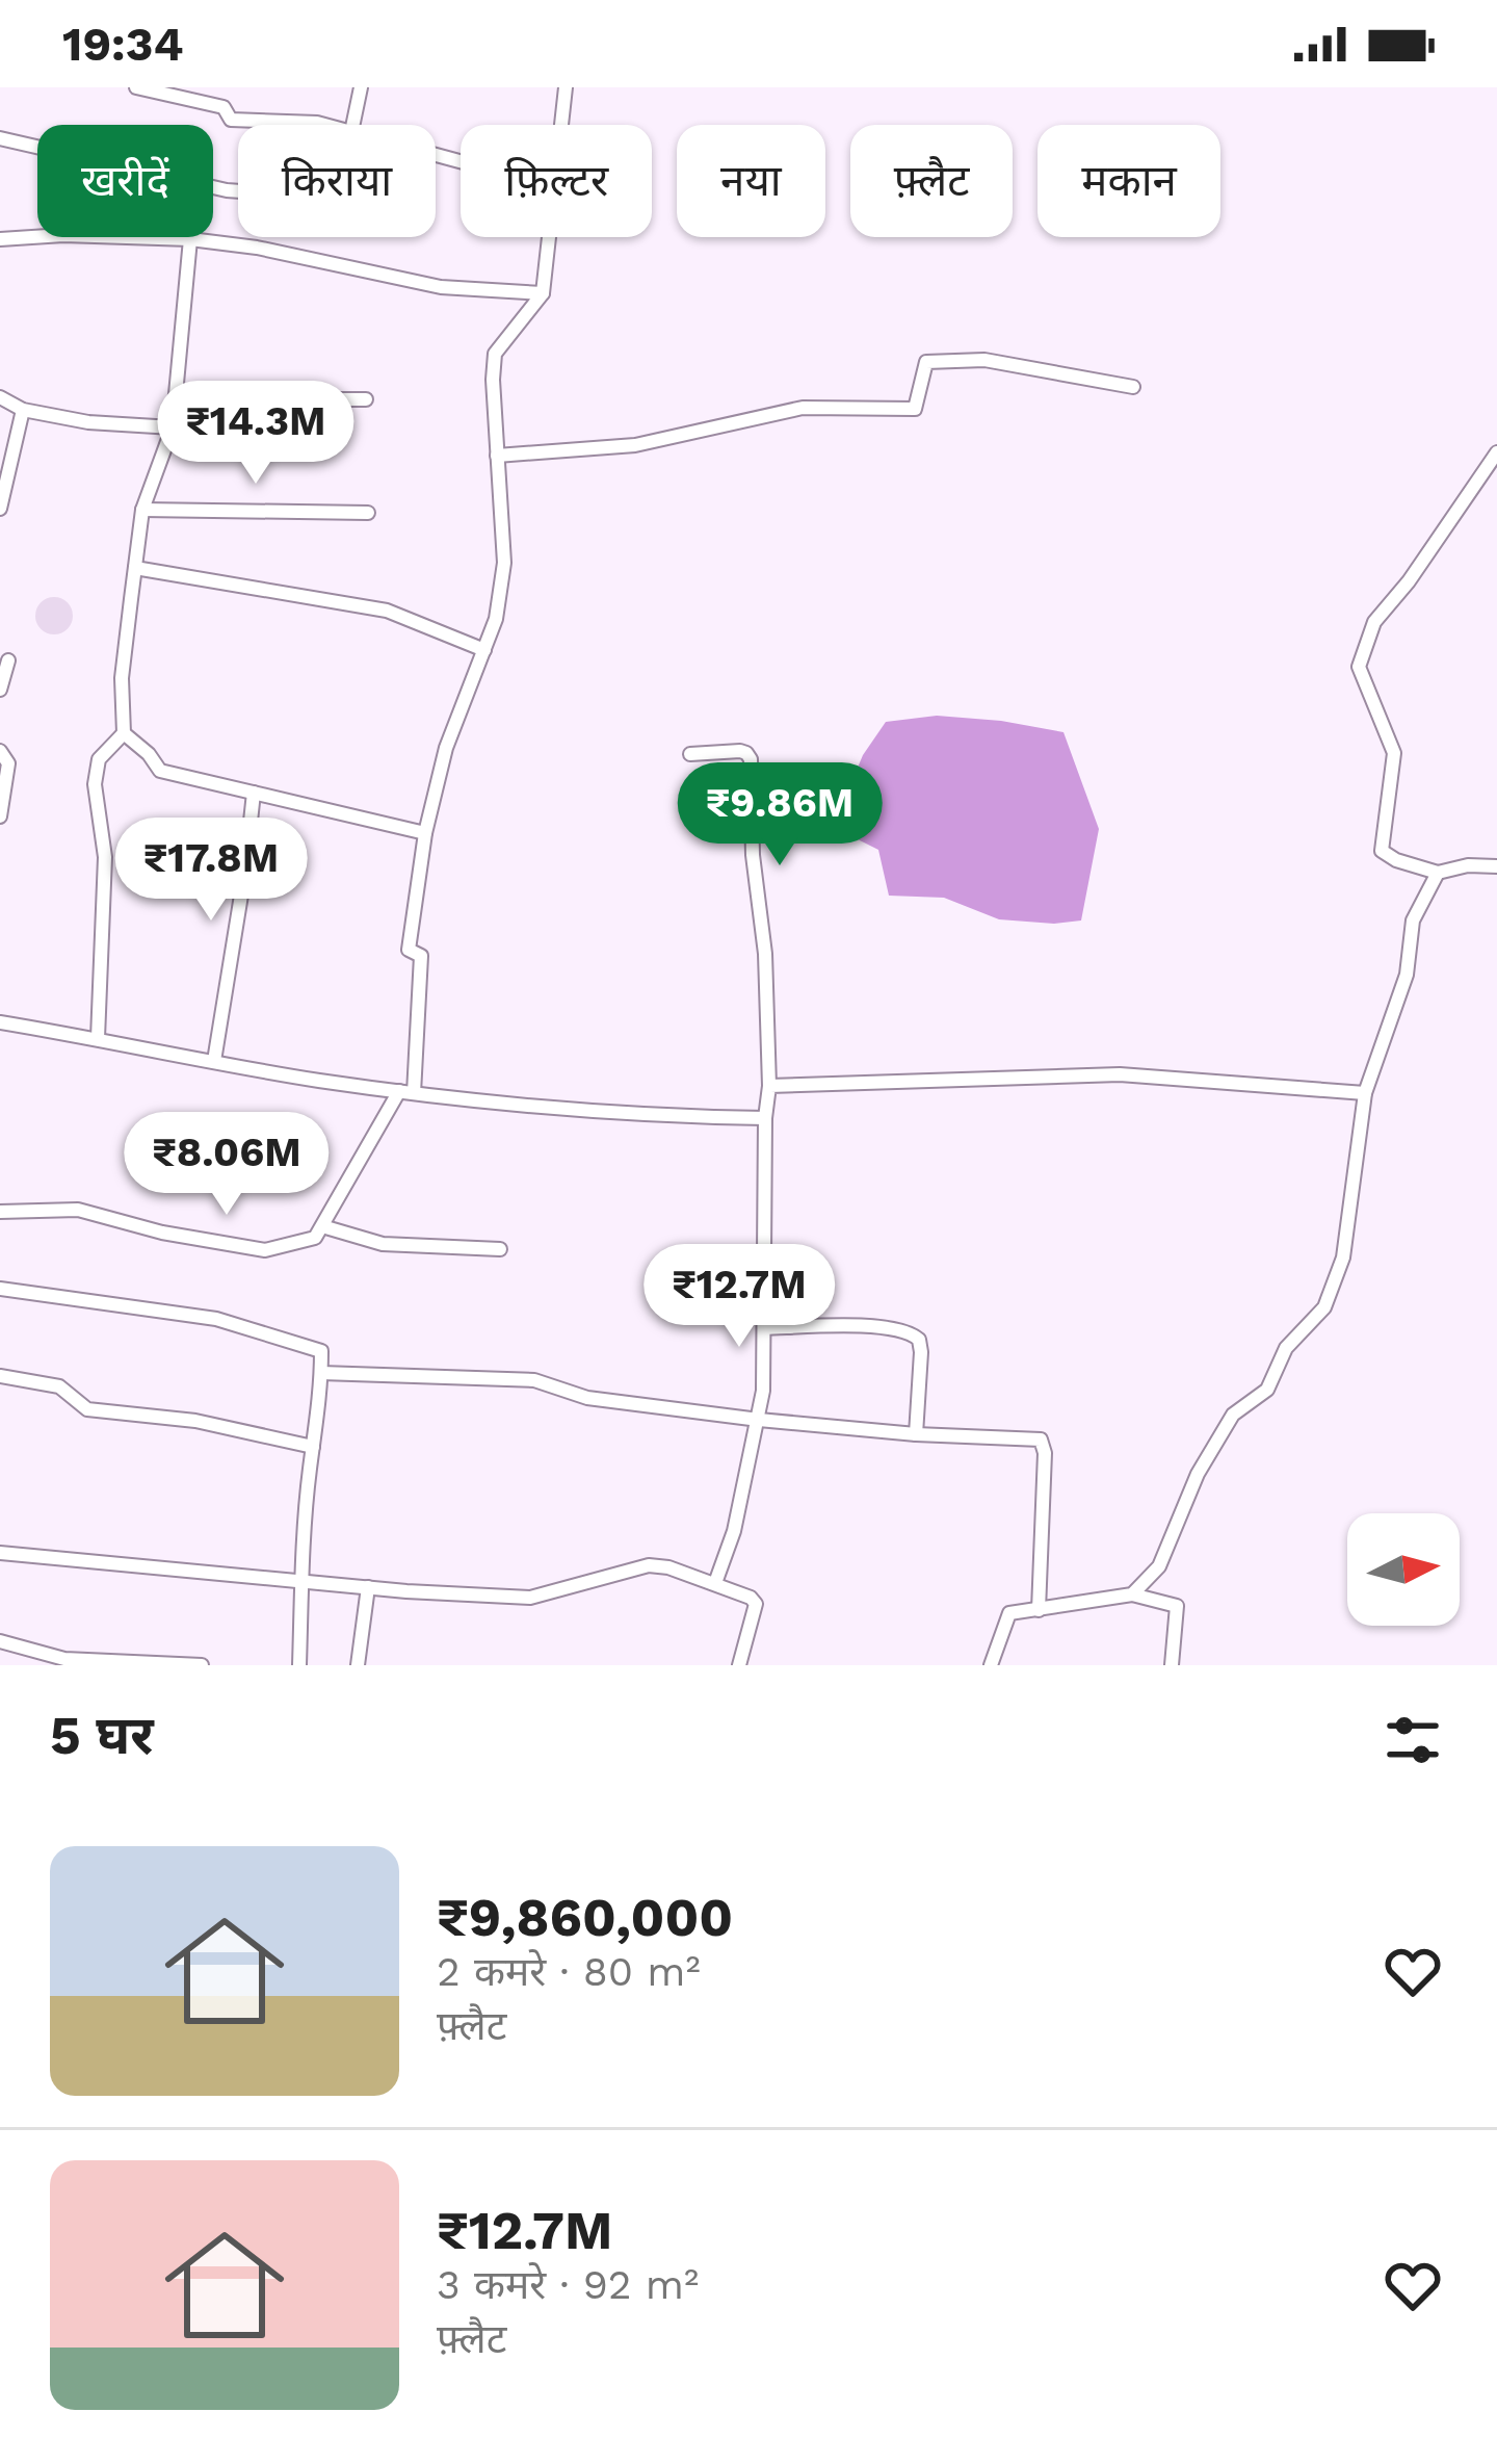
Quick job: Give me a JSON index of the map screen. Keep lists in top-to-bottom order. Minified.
{"north":"right","page":{"status":"19:34","chip":["खरीदें","किराया","फ़िल्टर","नया","फ़्लैट","मकान"],"price":["₹14.3M","₹9.86M","₹17.8M","₹8.06M","₹12.7M"],"heading":"5 घर","list":[{"name":"₹9,860,000","note":"2 कमरे · 80 m² · फ़्लैट"},{"name":"₹12.7M","note":"3 कमरे · 92 m² · फ़्लैट"}]}}
